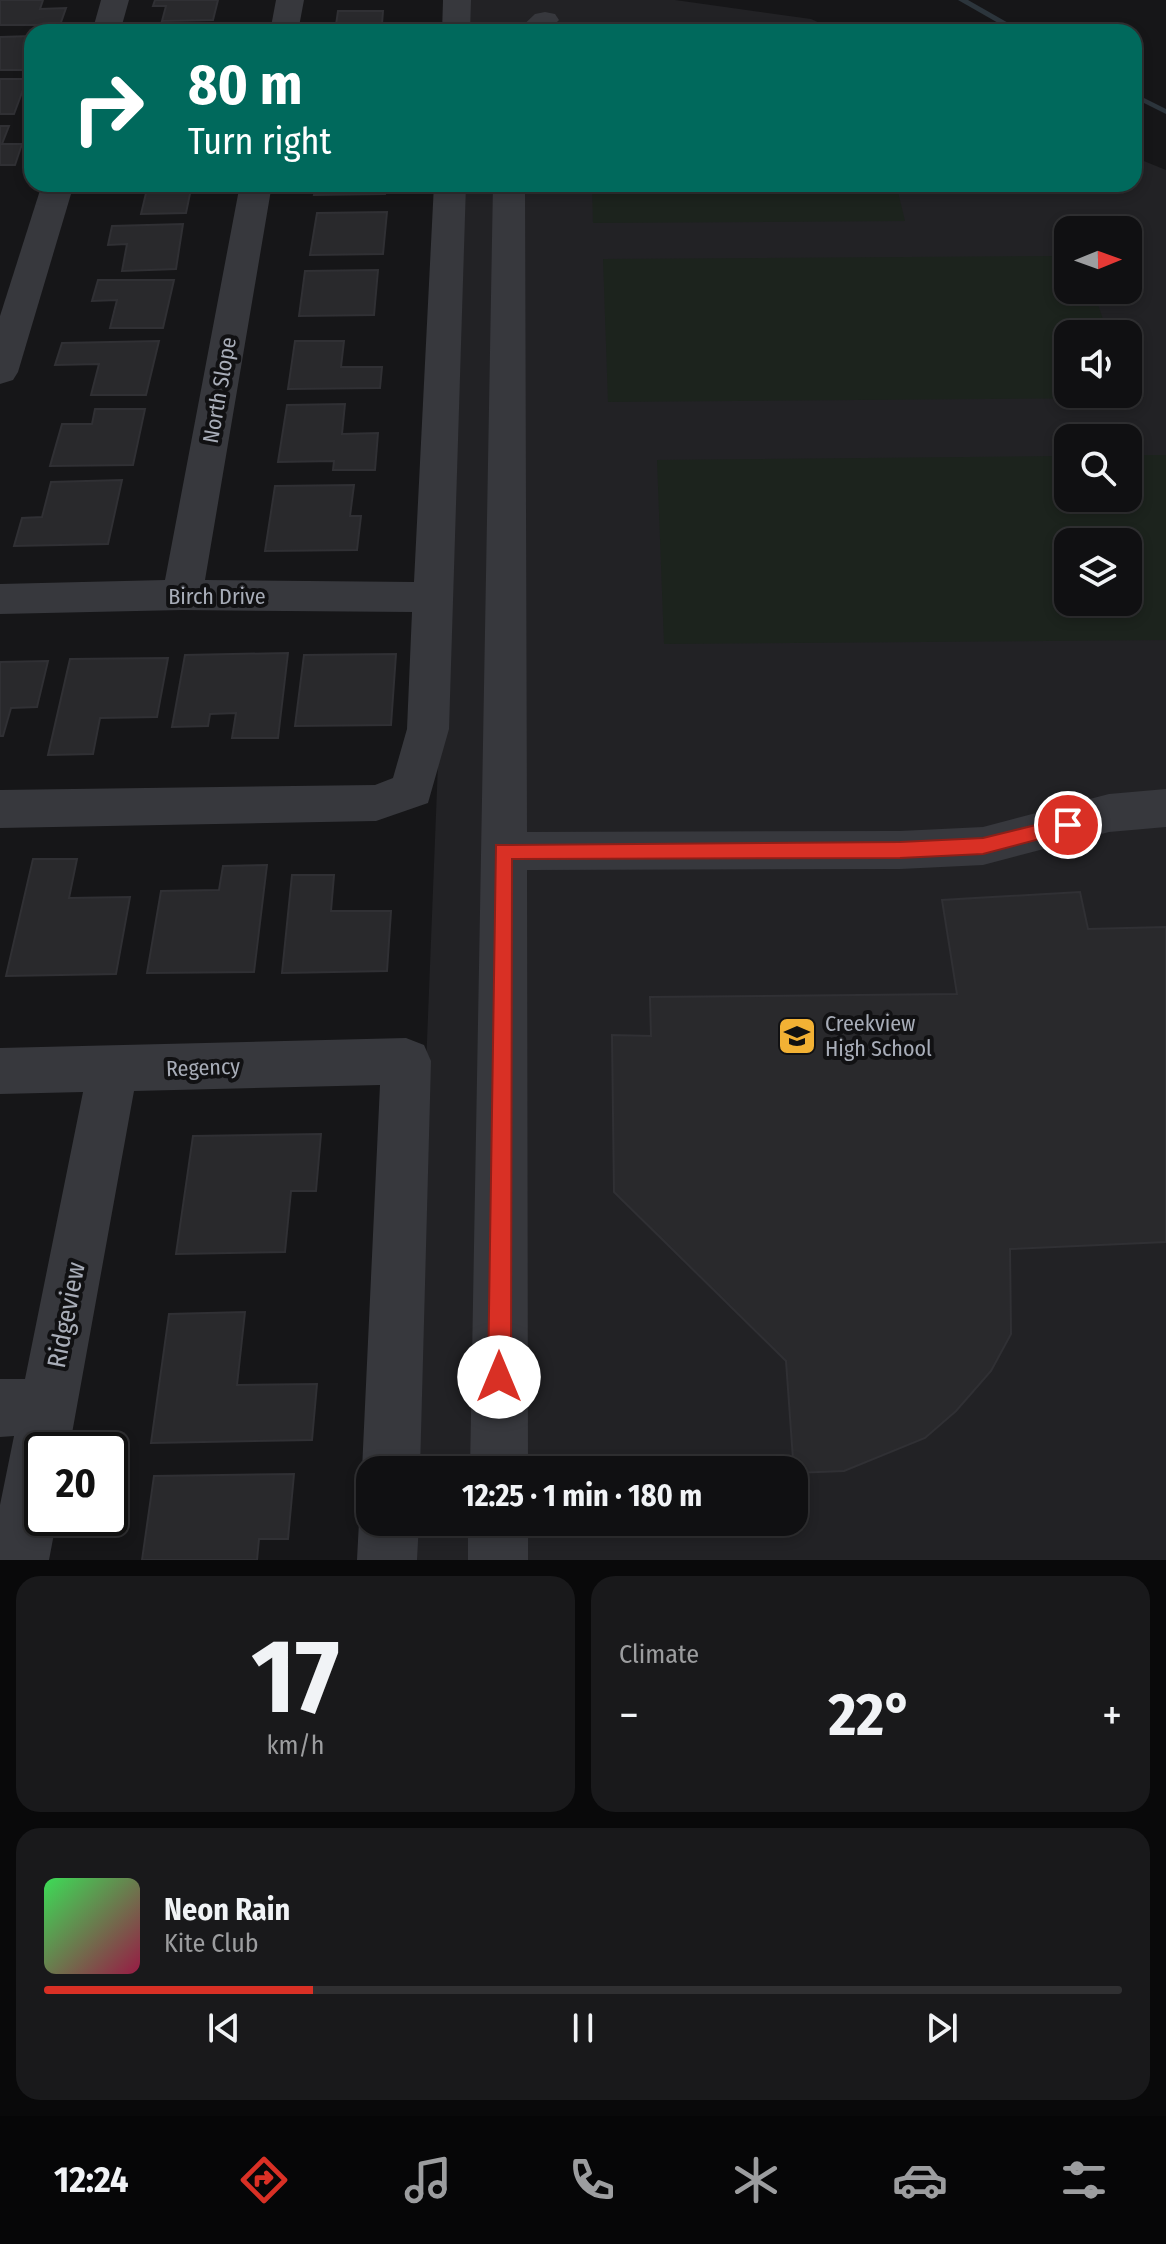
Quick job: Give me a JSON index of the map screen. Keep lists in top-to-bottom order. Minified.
{"streets":{"street":["North Slope","Birch Drive","Regency","Ridgeview"]},"crossings":[["North Slope","Birch Drive"],["Regency","Ridgeview"]],"places":{"school or university":["Creekview High School"]},"north":"right","page":{"turn":["80 m","Turn right"],"limit":"20","trip":"12:25 · 1 min · 180 m","tile":[["17","km/h"],"Climate"],"heat":["−","22°","+"],"song":["Neon Rain","Kite Club"],"tabs":"12:24"}}
